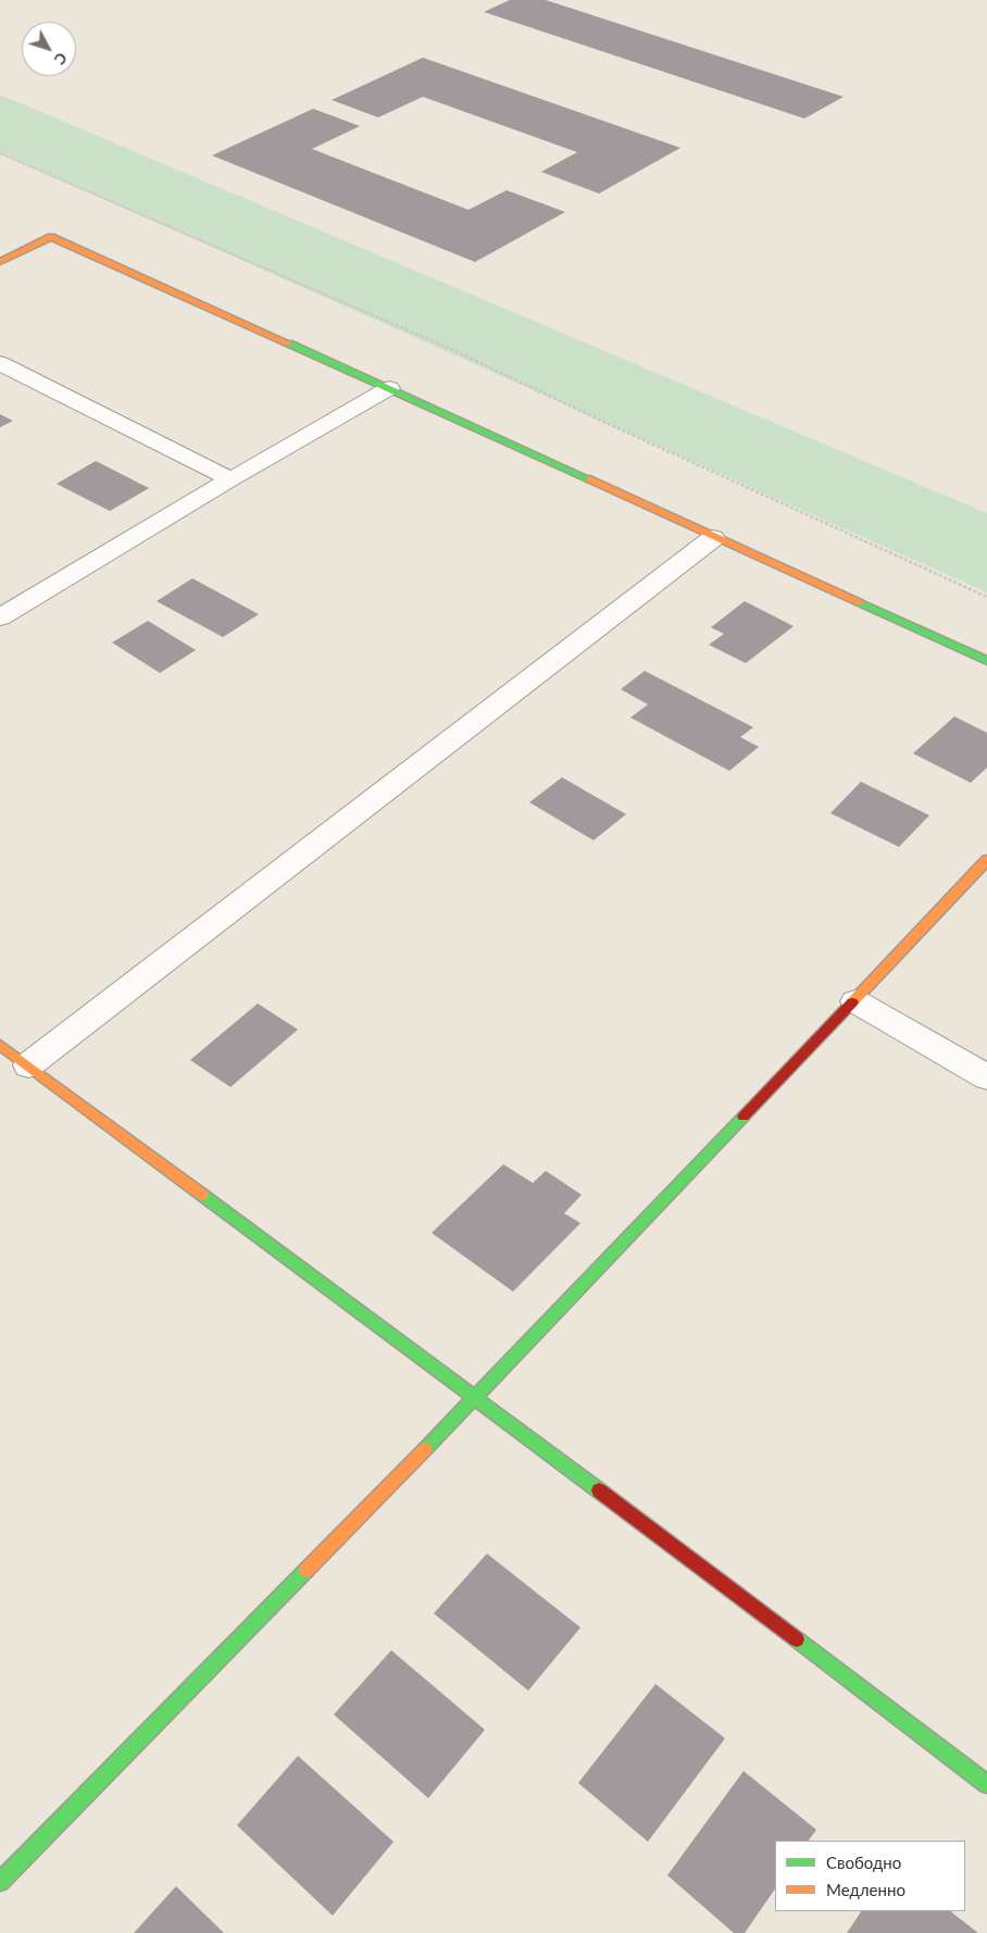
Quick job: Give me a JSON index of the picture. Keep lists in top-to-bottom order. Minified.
{"legend":["Свободно","Медленно"],"north":"bottom right"}
